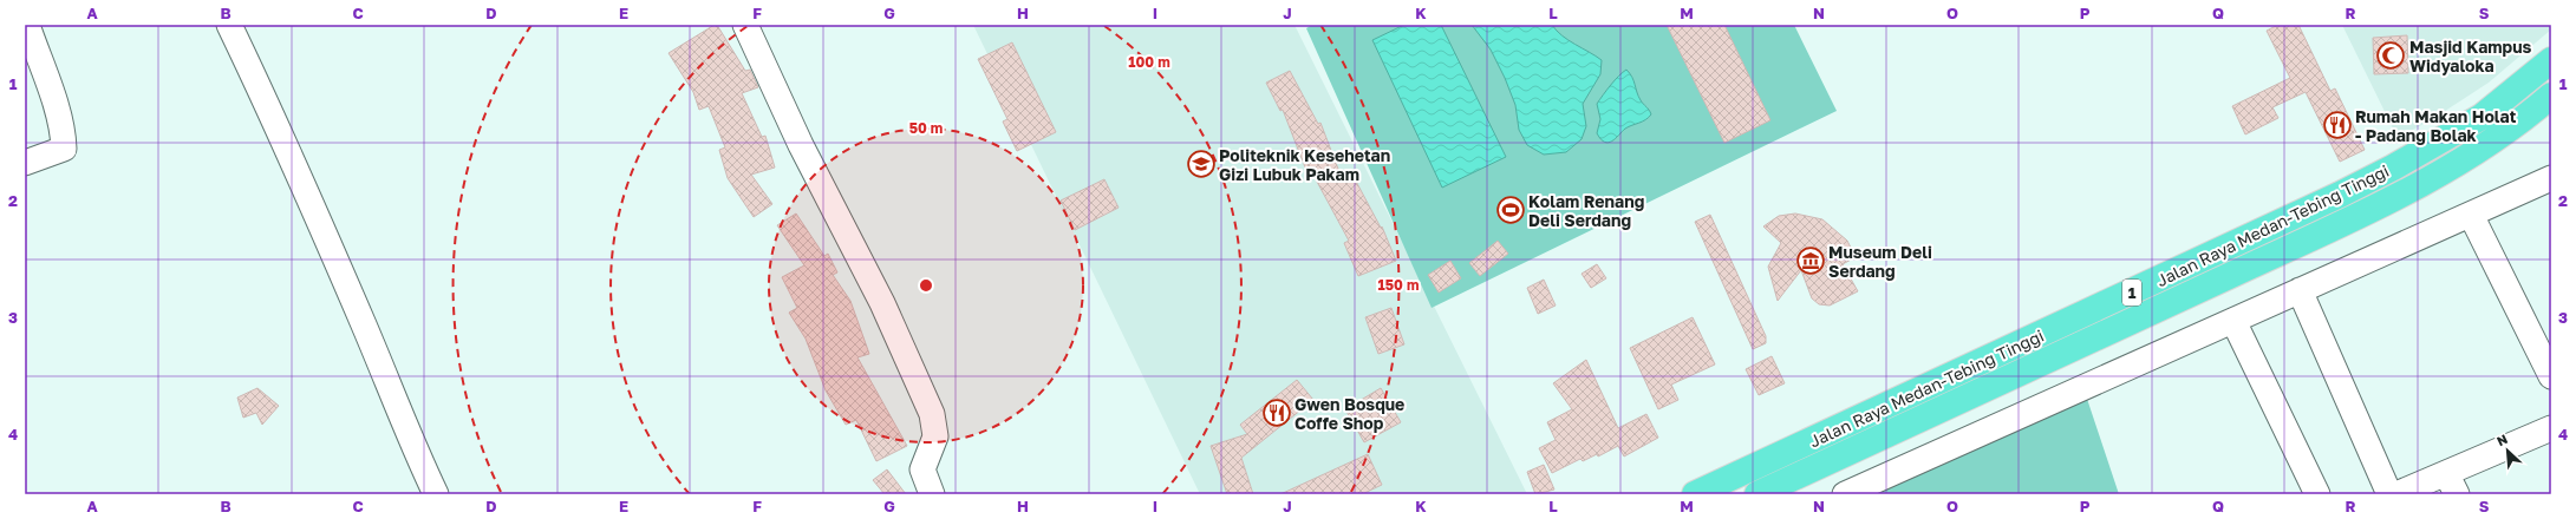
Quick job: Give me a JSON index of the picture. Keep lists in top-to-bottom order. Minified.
{"streets":{"highway":["Jalan Raya Medan-Tebing Tinggi","1"]},"places":{"mosque":["Masjid Kampus Widyaloka"],"restaurant":["Rumah Makan Holat - Padang Bolak","Gwen Bosque Coffe Shop"],"school or university":["Politeknik Kesehetan Gizi Lubuk Pakam"],"sports":["Kolam Renang Deli Serdang"],"museum":["Museum Deli Serdang"]},"north":"top left","grid":{"columns":["A","B","C","D","E","F","G","H","I","J","K","L","M","N","O","P","Q","R","S"],"rows":["1","2","3","4"]},"rings":["100 m","50 m","150 m"]}
